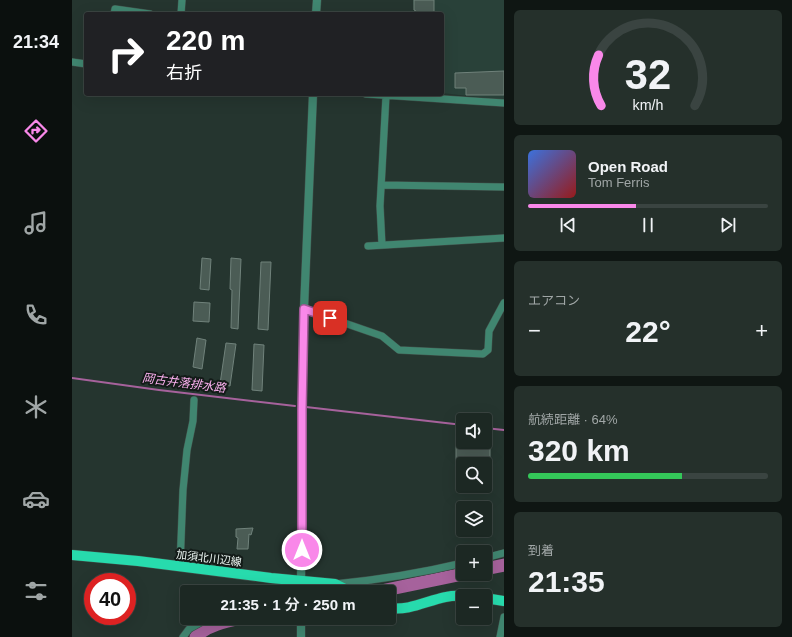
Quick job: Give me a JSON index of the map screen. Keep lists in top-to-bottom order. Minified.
{"streets":{"main road":["加須北川辺線"]},"water":["岡古井落排水路"],"page":{"tabs":"21:34","turn":["220 m","右折"],"song":["Open Road","Tom Ferris"],"tile":["エアコン",["航続距離 · 64%","320 km"],["到着","21:35"]],"heat":["−","22°","+"],"map_buttons":["+","−"],"limit":"40","trip":"21:35 · 1 分 · 250 m","gauge":["32","km/h"]}}
